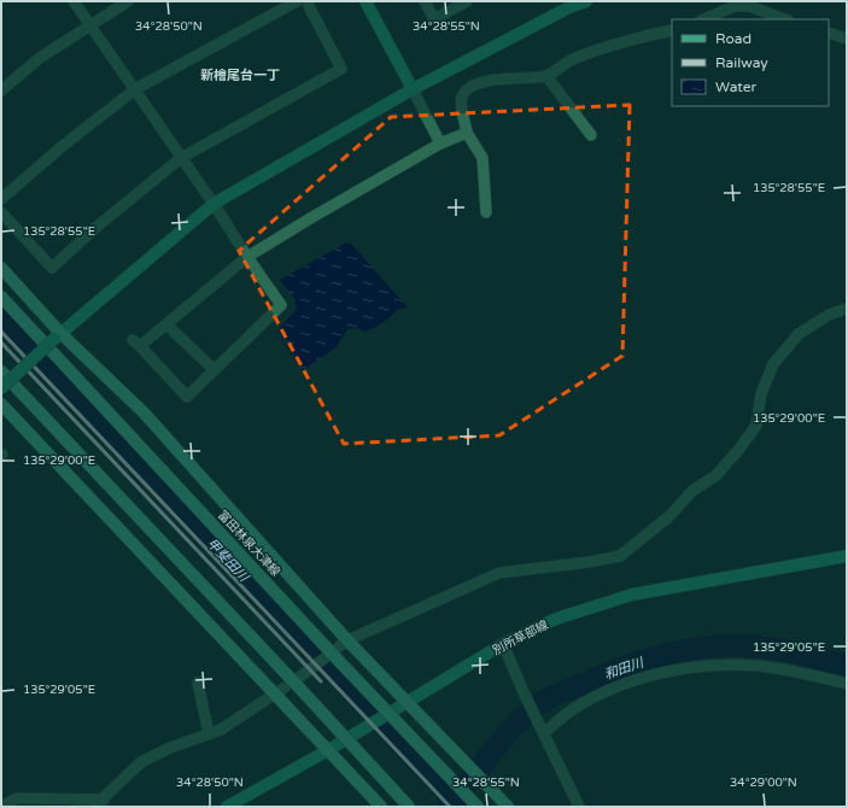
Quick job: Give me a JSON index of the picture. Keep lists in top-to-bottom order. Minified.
{"streets":{"main road":["富田林泉大津線"],"street":["別所草部線"]},"districts":["新檜尾台一丁"],"water":["甲斐田川","和田川"],"legend":["Road","Railway","Water"],"coordinates":["34°28'50\"N","34°28'55\"N","135°28'55\"E","135°29'00\"E","135°29'05\"E","34°29'00\"N"]}
